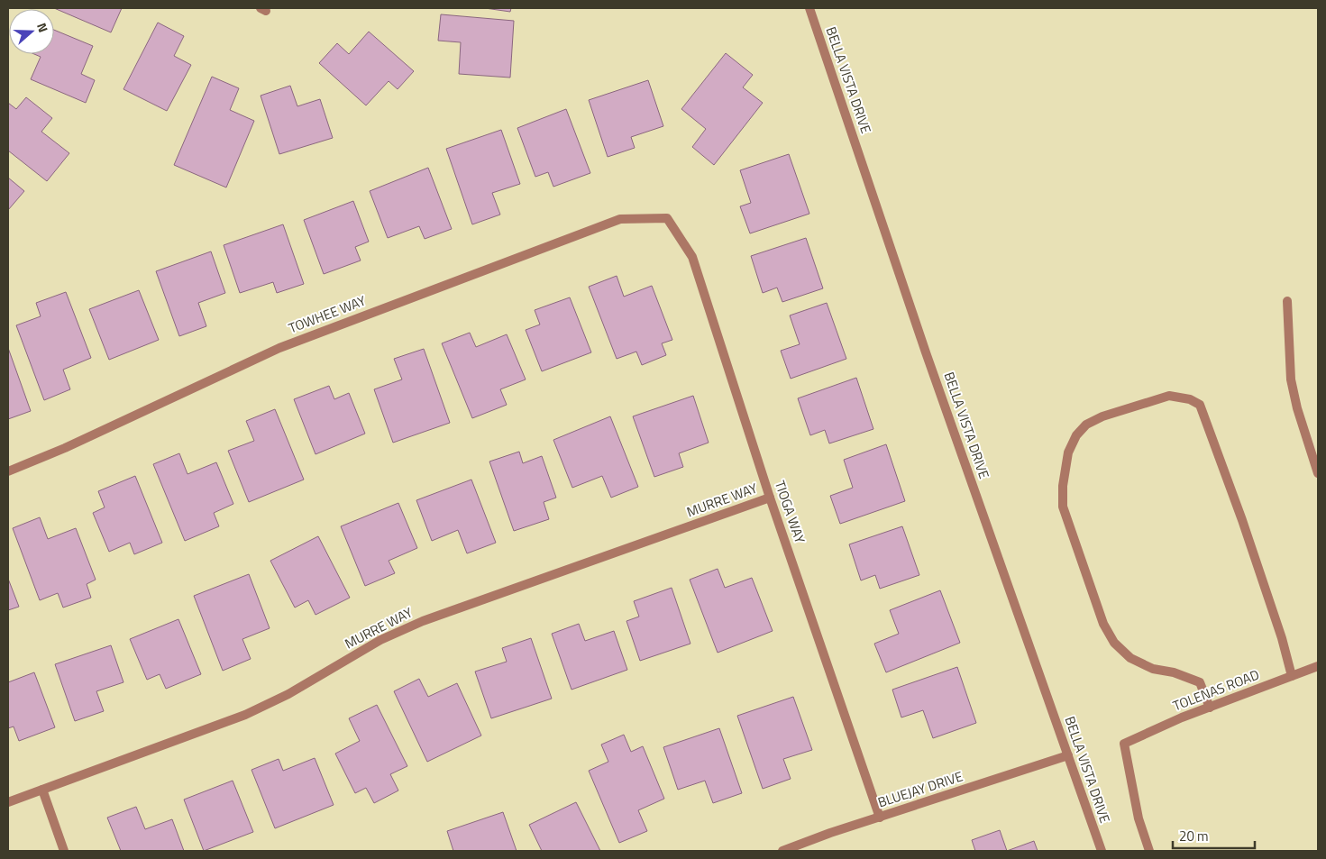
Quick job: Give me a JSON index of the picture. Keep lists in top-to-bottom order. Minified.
{"streets":{"street":["BELLA VISTA DRIVE","TOWHEE WAY","MURRE WAY","TIOGA WAY","TOLENAS ROAD","BLUEJAY DRIVE"]},"crossings":[["BELLA VISTA DRIVE","BLUEJAY DRIVE"],["TOWHEE WAY","TIOGA WAY"],["MURRE WAY","TIOGA WAY"],["TIOGA WAY","BLUEJAY DRIVE"]],"scale_bar":"20 m","north":"right"}
